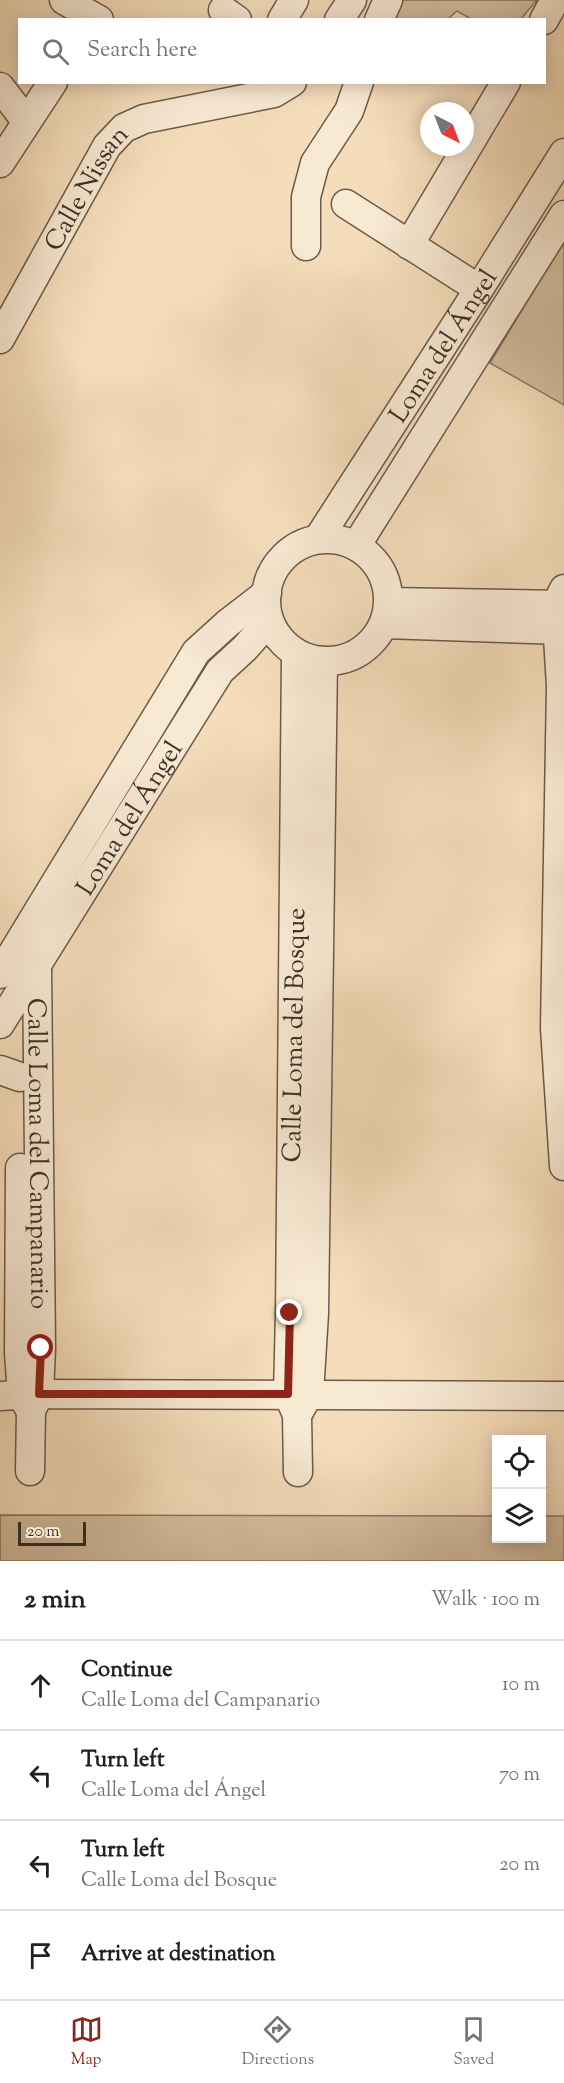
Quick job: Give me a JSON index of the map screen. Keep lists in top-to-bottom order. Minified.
{"streets":{"street":["Calle Nissan","Loma del Ángel","Calle Loma del Bosque","Calle Loma del Campanario"]},"crossings":[["Loma del Ángel","Calle Loma del Bosque"],["Loma del Ángel","Calle Loma del Campanario"]],"scale_bar":"20 m","north":"bottom right","page":{"search":"Search here","scale":"20 m","heading":["2 min","Walk · 100 m"],"list":[["Continue","Calle Loma del Campanario","10 m"],["Turn left","Calle Loma del Ángel","70 m"],["Turn left","Calle Loma del Bosque","20 m"],"Arrive at destination"],"nav":["Map","Directions","Saved"]}}
